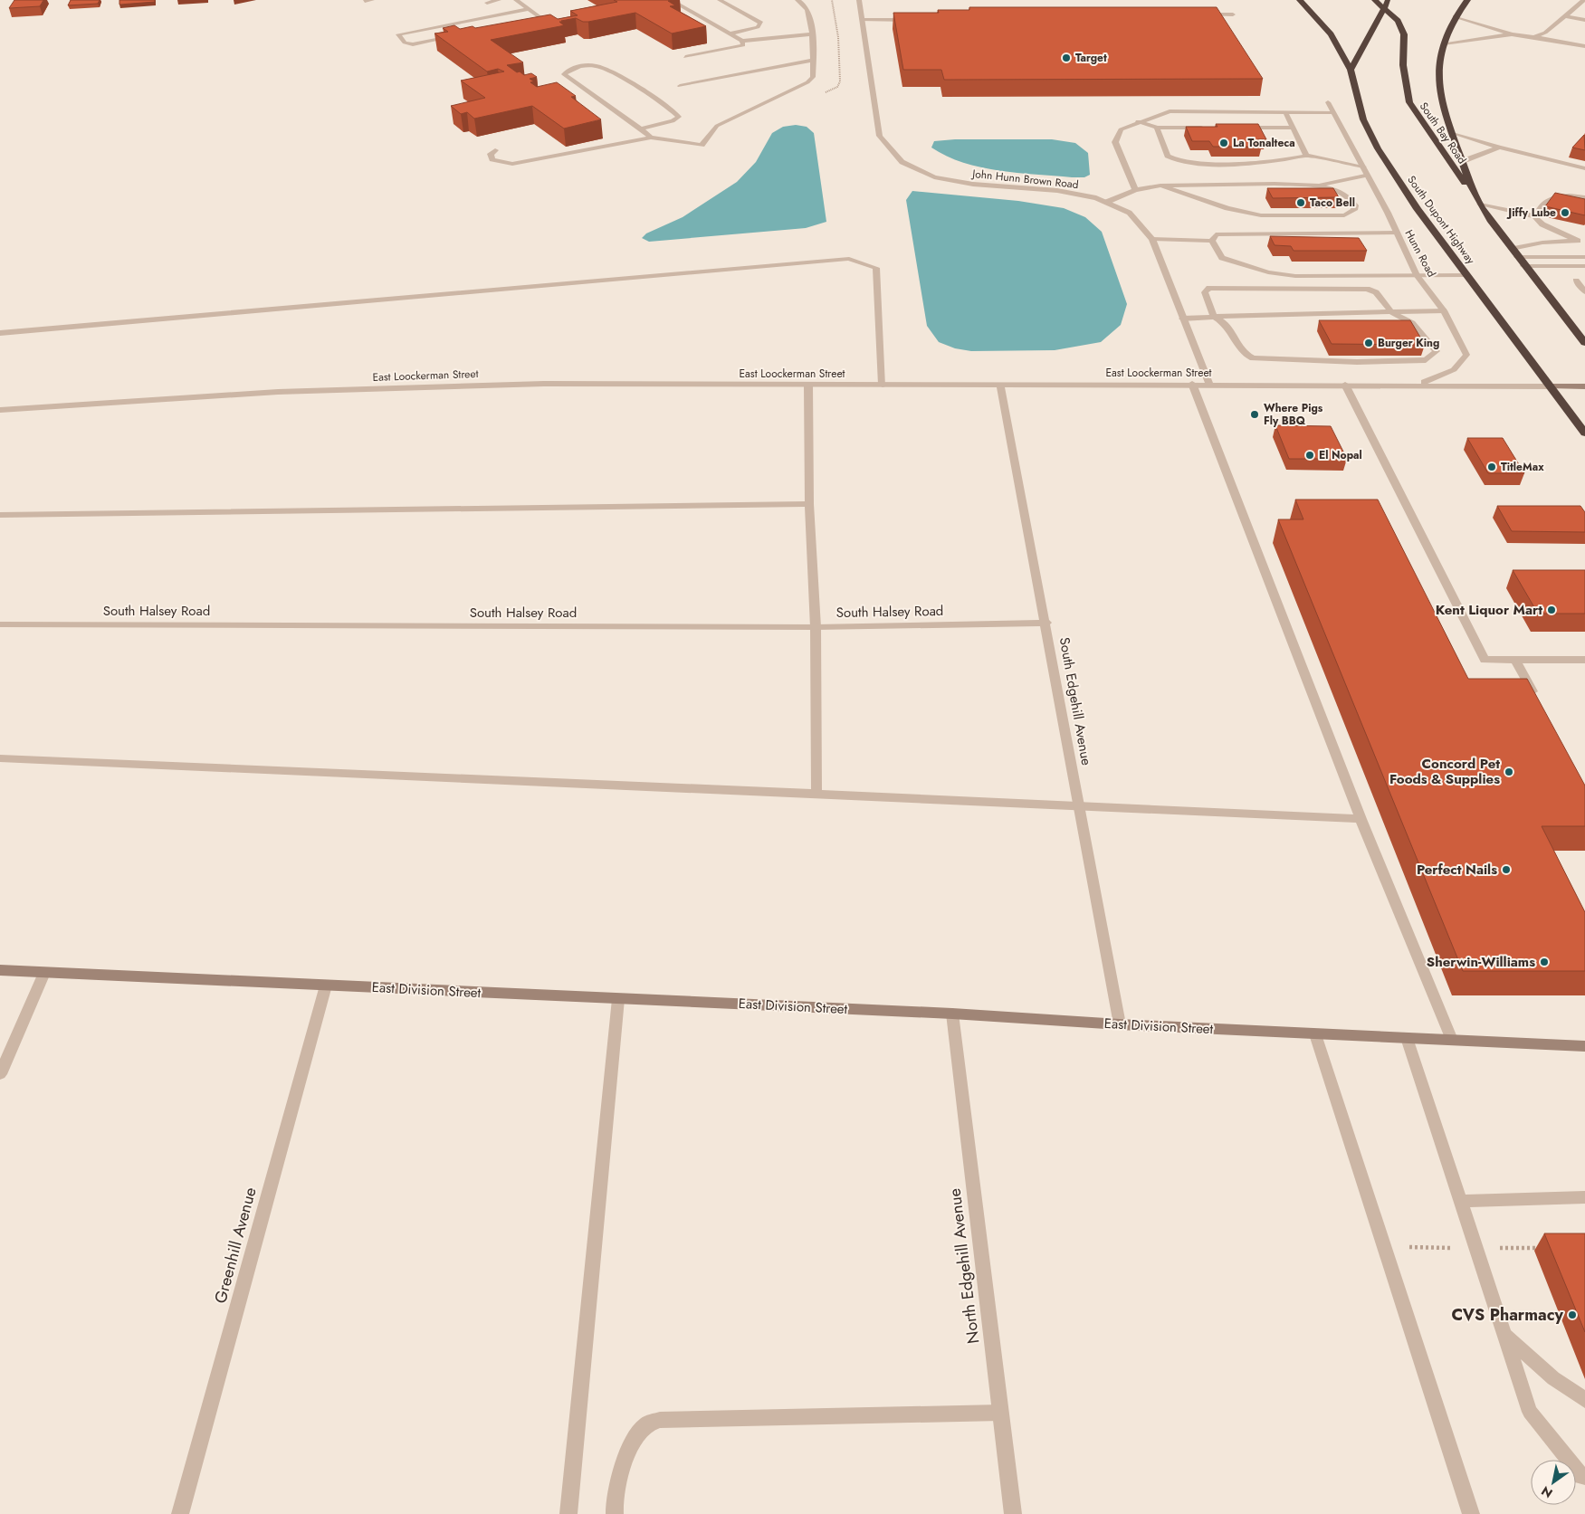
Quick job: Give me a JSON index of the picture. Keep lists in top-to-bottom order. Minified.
{"streets":{"highway":["South Bay Road","South Dupont Highway"],"main road":["East Loockerman Street","East Division Street"],"street":["John Hunn Brown Road","Hunn Road","South Halsey Road","South Edgehill Avenue","Greenhill Avenue","North Edgehill Avenue"]},"crossings":[["John Hunn Brown Road","East Loockerman Street"],["South Dupont Highway","East Loockerman Street"],["Hunn Road","East Loockerman Street"],["East Loockerman Street","South Edgehill Avenue"],["South Halsey Road","South Edgehill Avenue"],["South Edgehill Avenue","East Division Street"],["East Division Street","Greenhill Avenue"],["East Division Street","North Edgehill Avenue"]],"places":["Target","La Tonalteca","Taco Bell","Jiffy Lube","Burger King","Where Pigs Fly BBQ","El Nopal","TitleMax","Kent Liquor Mart","Concord Pet Foods & Supplies","Perfect Nails","Sherwin-Williams","CVS Pharmacy"],"north":"bottom left"}
